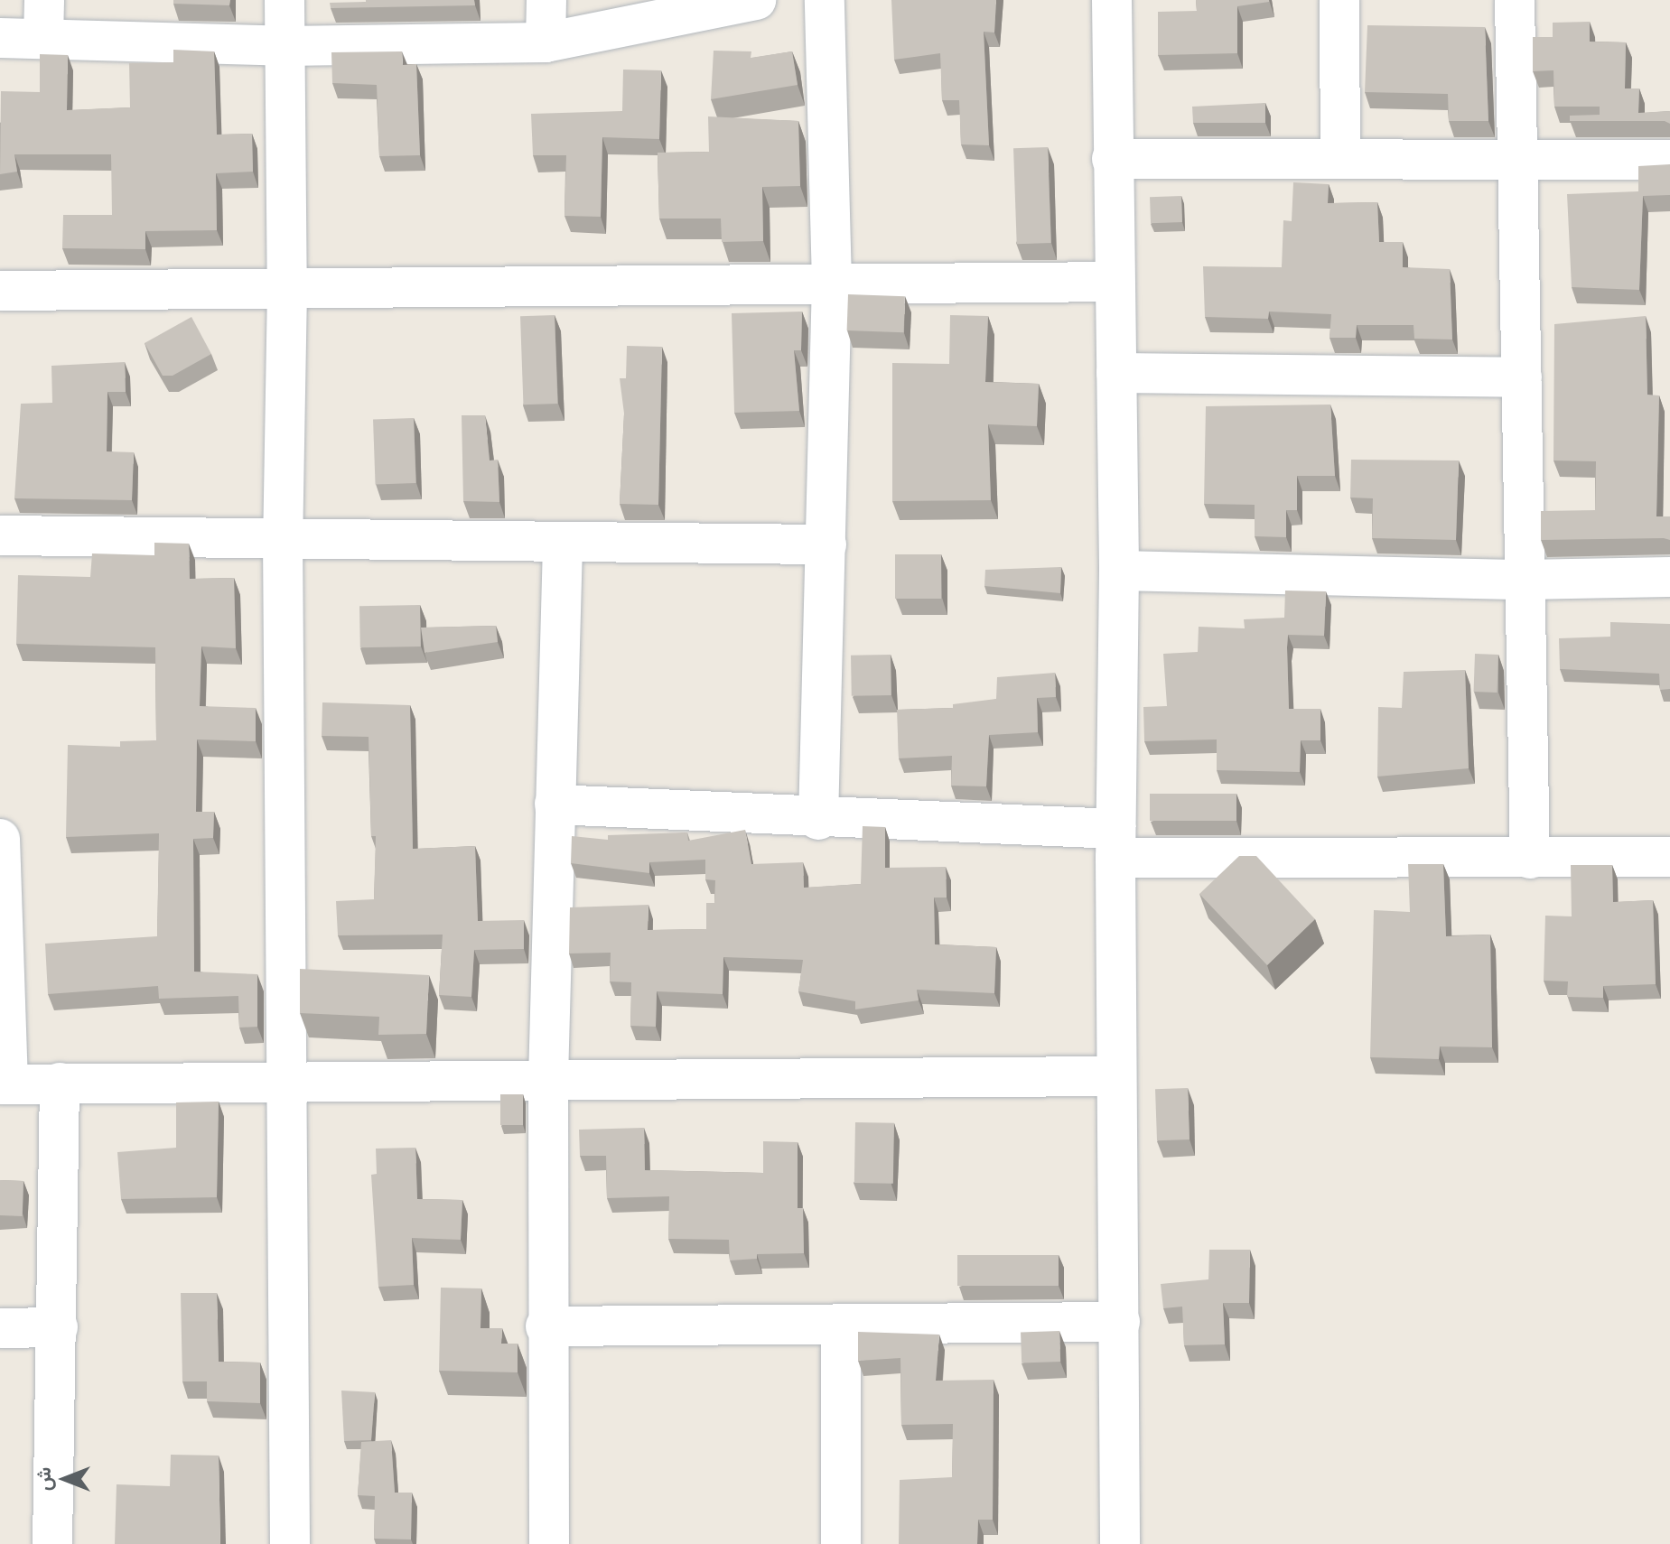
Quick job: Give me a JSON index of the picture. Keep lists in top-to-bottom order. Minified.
{"north":"left"}
